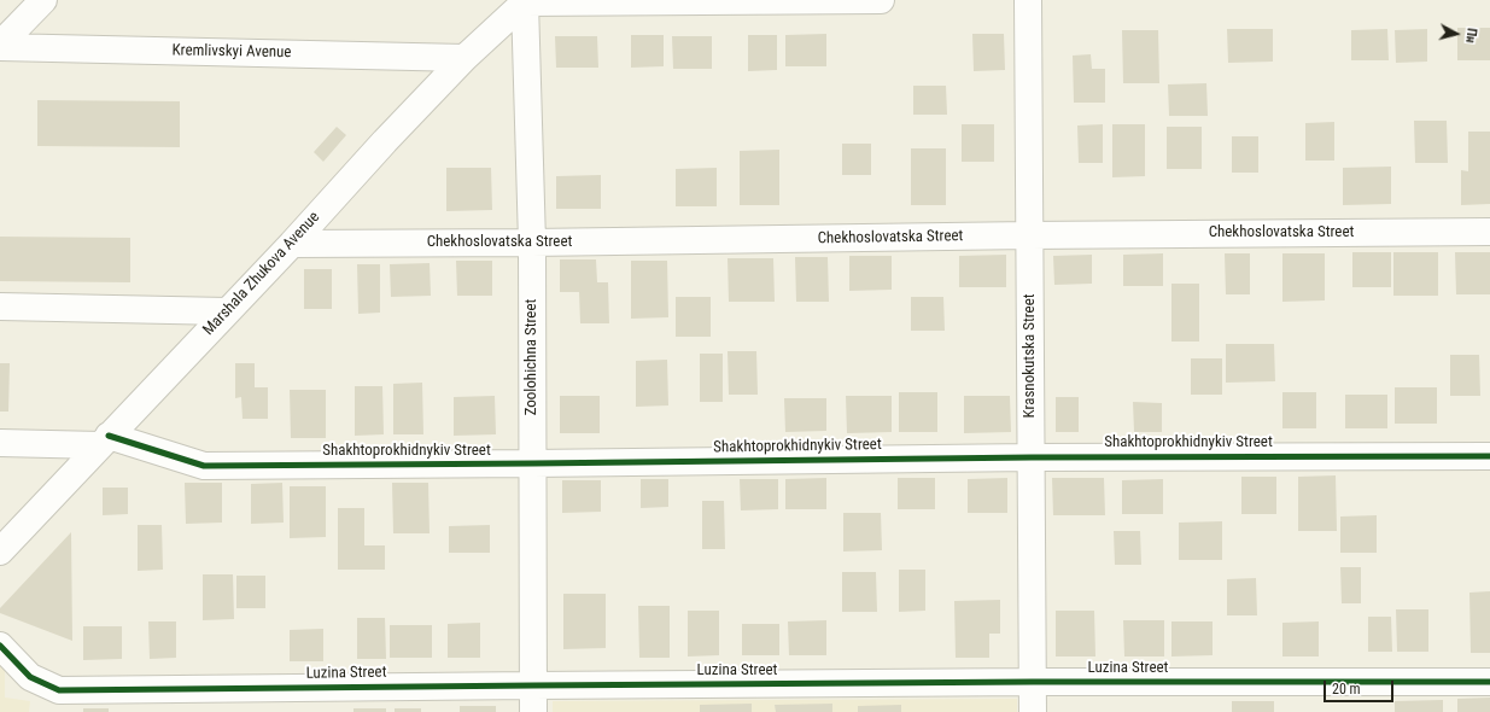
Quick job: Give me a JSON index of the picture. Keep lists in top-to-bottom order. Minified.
{"streets":{"street":["Kremlivskyi Avenue","Chekhoslovatska Street","Marshala Zhukova Avenue","Krasnokutska Street","Zoolohichna Street","Shakhtoprokhidnykiv Street","Luzina Street"]},"crossings":[["Kremlivskyi Avenue","Marshala Zhukova Avenue"],["Chekhoslovatska Street","Marshala Zhukova Avenue"],["Chekhoslovatska Street","Krasnokutska Street"],["Chekhoslovatska Street","Zoolohichna Street"],["Marshala Zhukova Avenue","Zoolohichna Street"],["Marshala Zhukova Avenue","Shakhtoprokhidnykiv Street"],["Krasnokutska Street","Shakhtoprokhidnykiv Street"],["Krasnokutska Street","Luzina Street"],["Zoolohichna Street","Shakhtoprokhidnykiv Street"],["Zoolohichna Street","Luzina Street"]],"scale_bar":"20 m","north":"right"}
